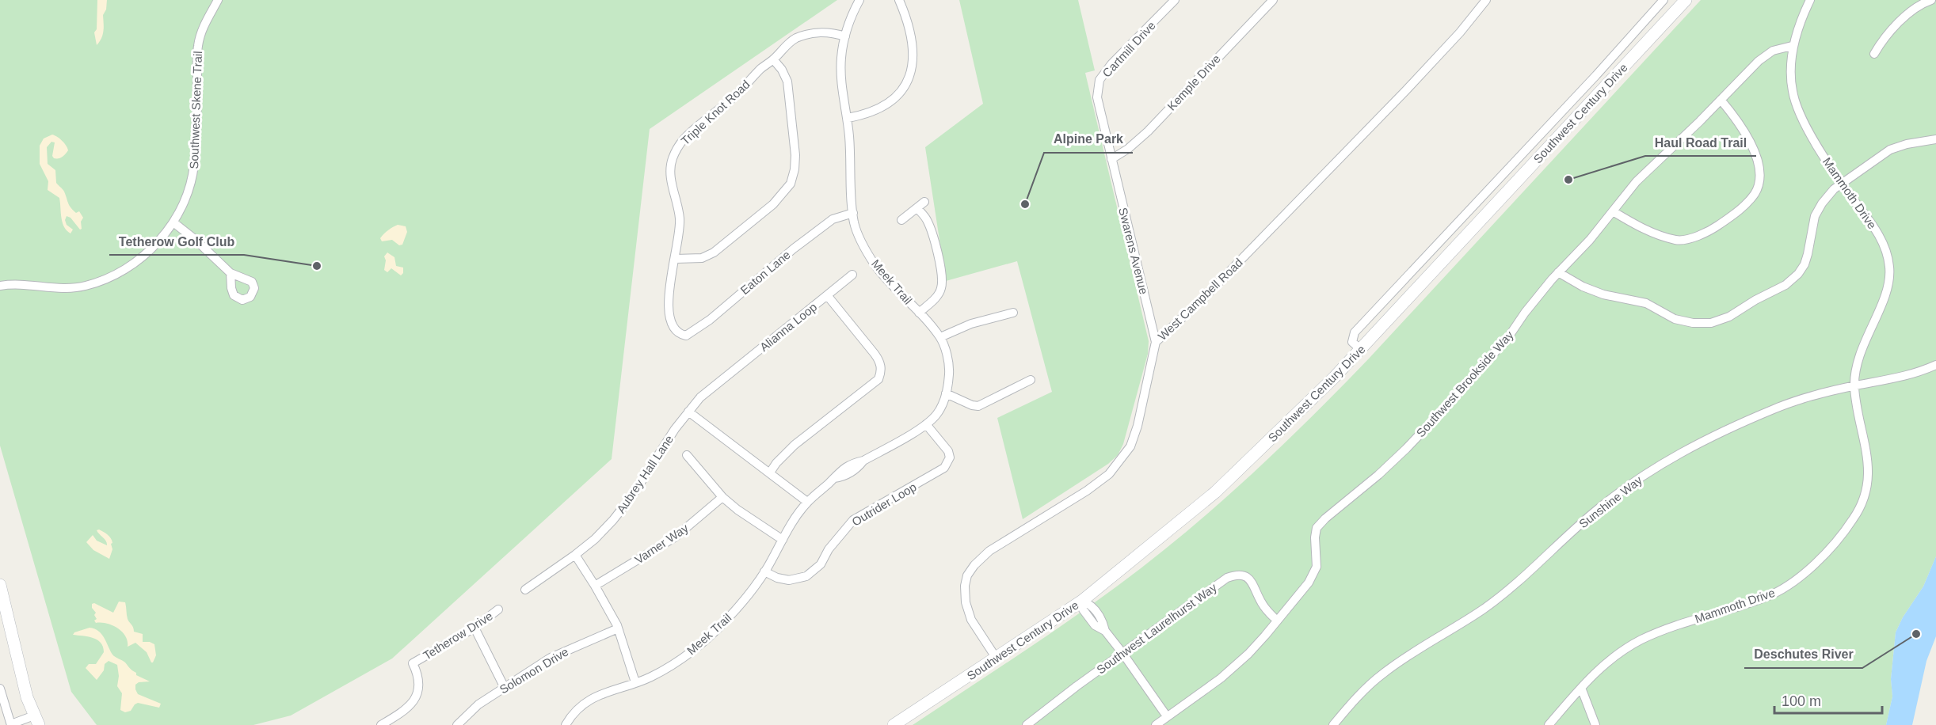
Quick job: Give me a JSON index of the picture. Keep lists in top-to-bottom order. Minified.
{"streets":{"main road":["Southwest Century Drive"],"street":["Cartmill Drive","Kemple Drive","Southwest Skene Trail","Triple Knot Road","Mammoth Drive","Swarens Avenue","Eaton Lane","Meek Trail","West Campbell Road","Alianna Loop","Southwest Brookside Way","Aubrey Hall Lane","Sunshine Way","Outrider Loop","Varner Way","Southwest Laurelhurst Way","Tetherow Drive","Solomon Drive"]},"crossings":[["Cartmill Drive","Kemple Drive"],["Cartmill Drive","Swarens Avenue"],["Kemple Drive","Swarens Avenue"],["Triple Knot Road","Eaton Lane"],["Triple Knot Road","Meek Trail"],["Southwest Century Drive","West Campbell Road"],["Mammoth Drive","Southwest Brookside Way"],["Mammoth Drive","Sunshine Way"],["Swarens Avenue","West Campbell Road"],["Eaton Lane","Meek Trail"],["Meek Trail","Outrider Loop"],["Alianna Loop","Aubrey Hall Lane"],["Southwest Brookside Way","Southwest Laurelhurst Way"]],"places":["Haul Road Trail","Alpine Park","Tetherow Golf Club","Deschutes River"],"scale_bar":"100 m"}
